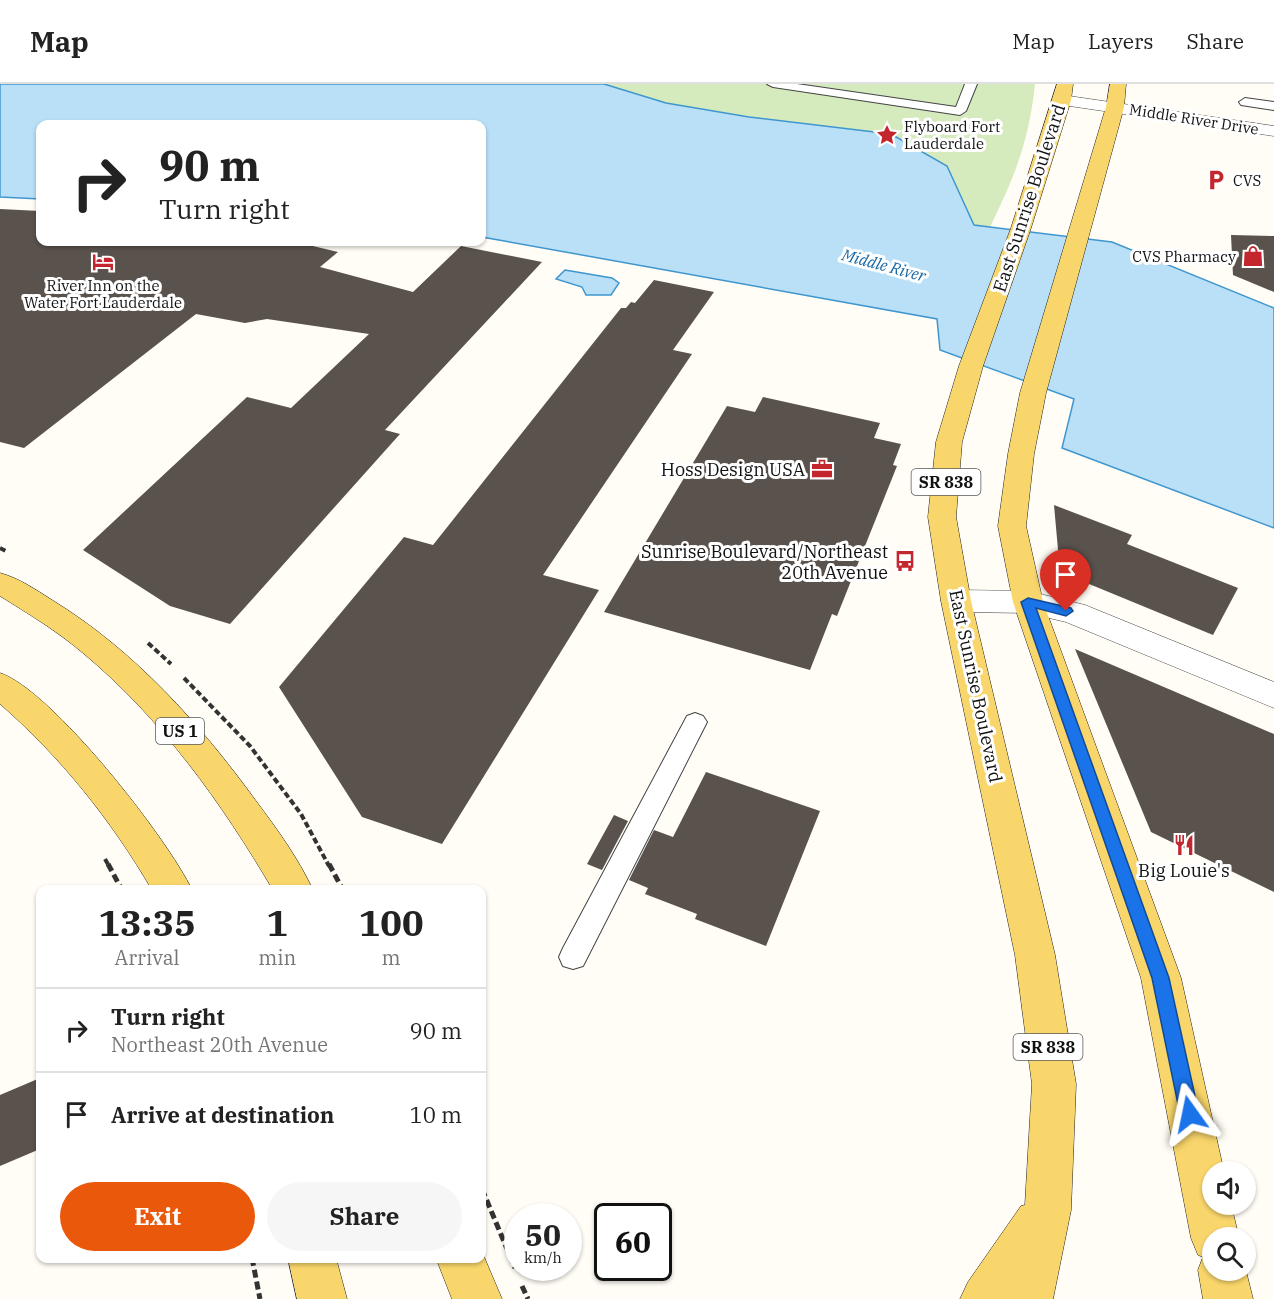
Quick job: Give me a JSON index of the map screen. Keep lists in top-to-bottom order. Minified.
{"streets":{"main road":["East Sunrise Boulevard","SR 838","US 1"],"street":["Middle River Drive"]},"crossings":[["Middle River Drive","East Sunrise Boulevard"]],"water":["Middle River"],"places":{"place":["Flyboard Fort Lauderdale"],"parking":["CVS"],"shop":["CVS Pharmacy"],"hotel":["River Inn on the Water Fort Lauderdale"],"office":["Hoss Design USA"],"bus stop":["Sunrise Boulevard/Northeast 20th Avenue"],"restaurant":["Big Louie's"]},"page":{"header":"Map","nav":["Map","Layers","Share"],"turn":["90 m","Turn right"],"eta":["13:35","Arrival","1","min","100","m"],"list":[{"name":"Turn right","note":"Northeast 20th Avenue","value":"90 m"},{"name":"Arrive at destination","value":"10 m"}],"buttons":["Exit","Share"],"speed":"50 km/h","limit":"60"}}
